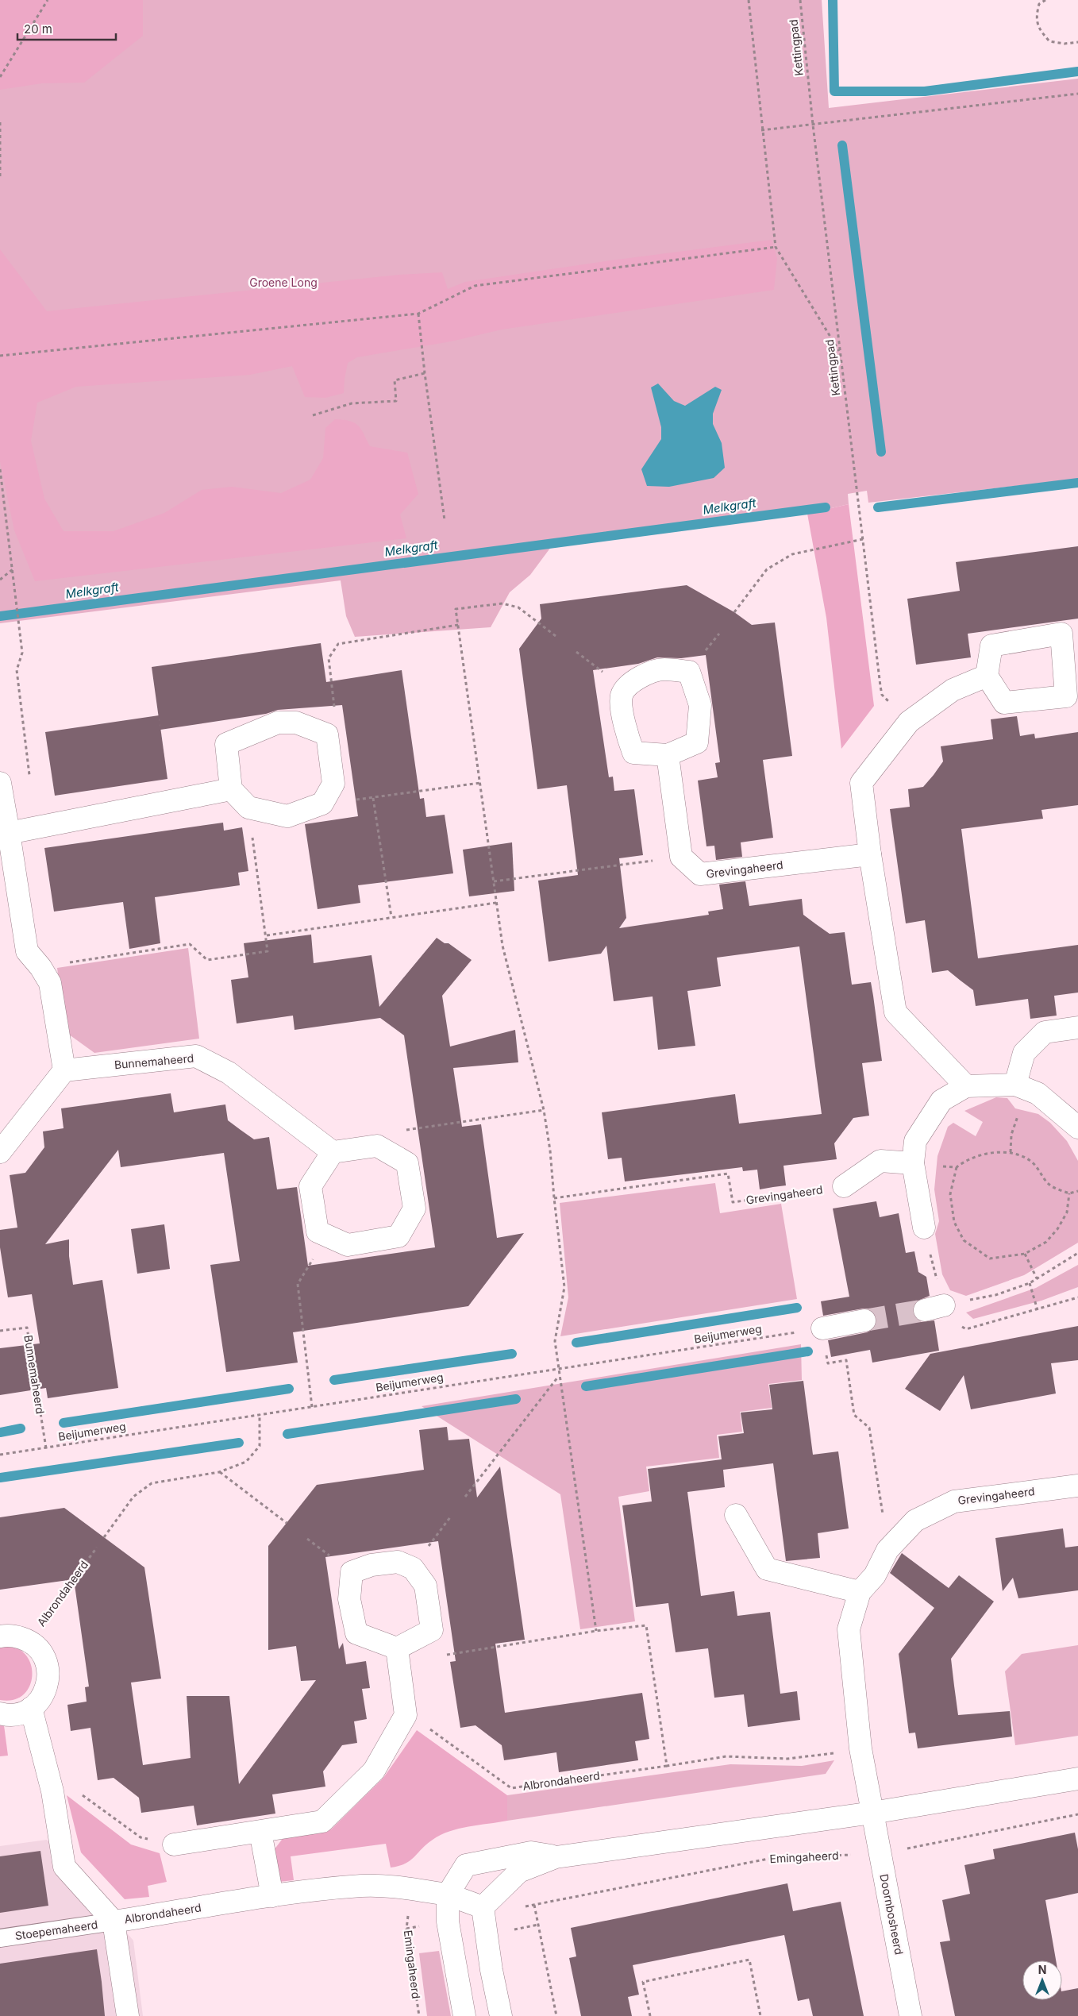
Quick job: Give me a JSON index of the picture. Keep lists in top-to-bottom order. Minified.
{"streets":{"street":["Grevingaheerd","Bunnemaheerd","Albrondaheerd","Doornbosheerd"],"lane":["Stoepemaheerd"],"path":["Kettingpad","Beijumerweg","Emingaheerd"]},"crossings":[["Grevingaheerd","Albrondaheerd"],["Grevingaheerd","Doornbosheerd"],["Bunnemaheerd","Beijumerweg"],["Albrondaheerd","Emingaheerd"],["Albrondaheerd","Stoepemaheerd"],["Emingaheerd","Doornbosheerd"]],"water":["Melkgraft"],"parks":["Groene Long"],"scale_bar":"20 m","north":"top"}
